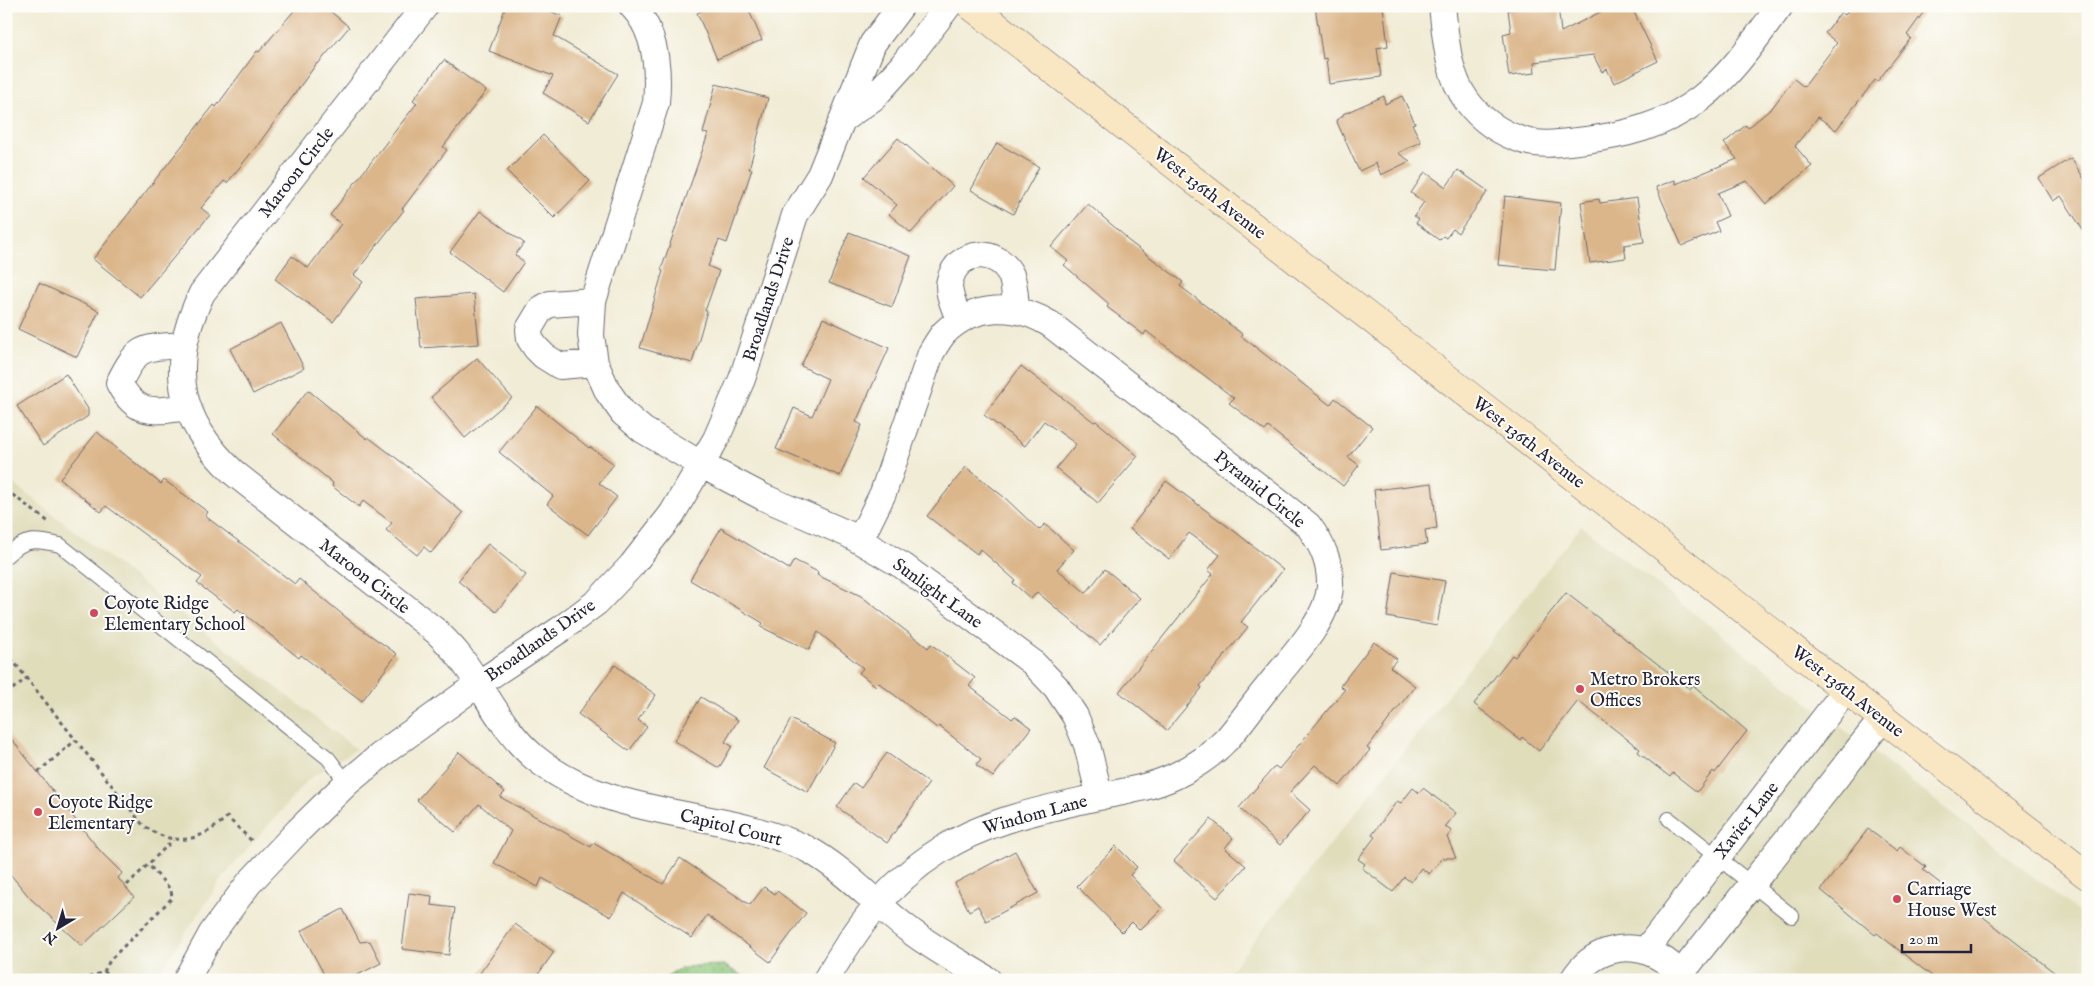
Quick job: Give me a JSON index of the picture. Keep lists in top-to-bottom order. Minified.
{"streets":{"main road":["West 136th Avenue"],"street":["Maroon Circle","Broadlands Drive","Pyramid Circle","Sunlight Lane","Windom Lane","Xavier Lane","Capitol Court"]},"crossings":[["Maroon Circle","Broadlands Drive"],["Maroon Circle","Capitol Court"],["West 136th Avenue","Xavier Lane"],["Broadlands Drive","Sunlight Lane"],["Broadlands Drive","Capitol Court"],["Pyramid Circle","Sunlight Lane"],["Pyramid Circle","Windom Lane"],["Sunlight Lane","Windom Lane"],["Windom Lane","Capitol Court"]],"places":["Coyote Ridge Elementary School","Metro Brokers Offices","Coyote Ridge Elementary","Carriage House West"],"scale_bar":"20 m","north":"bottom left"}
